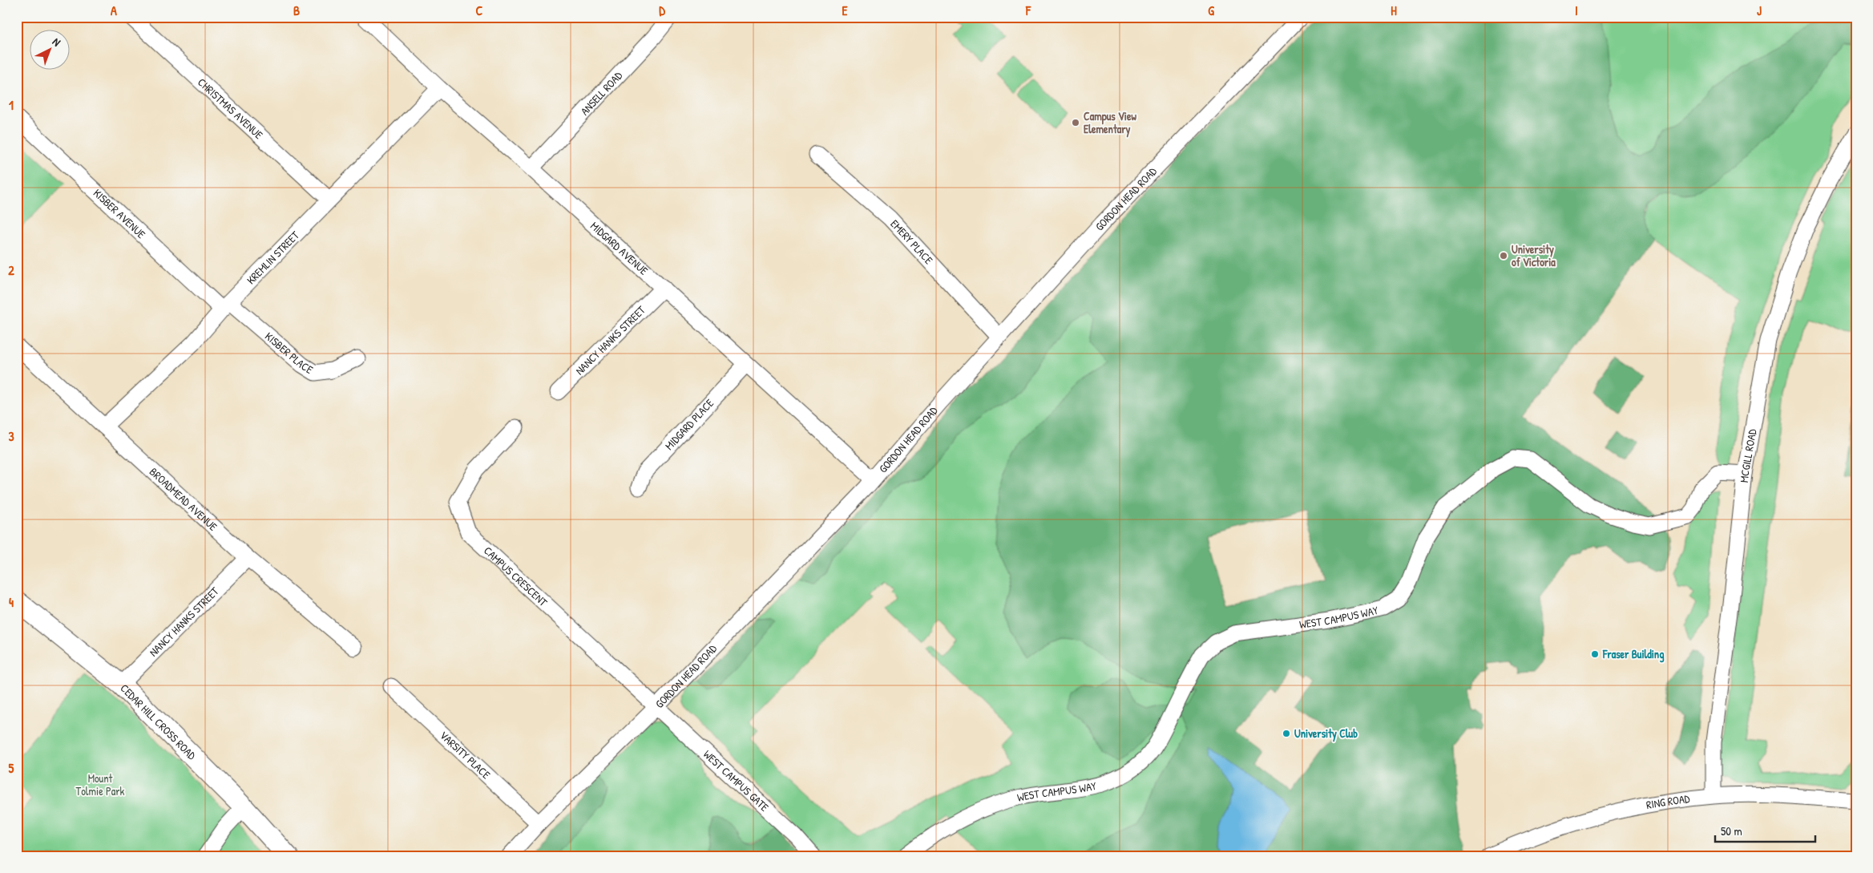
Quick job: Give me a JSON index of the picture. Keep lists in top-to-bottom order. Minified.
{"streets":{"main road":["CEDAR HILL CROSS ROAD"],"street":["ANSELL ROAD","CHRISTMAS AVENUE","GORDON HEAD ROAD","KISBER AVENUE","EMERY PLACE","MIDGARD AVENUE","KREMLIN STREET","NANCY HANKS STREET","KISBER PLACE","MIDGARD PLACE","MCGILL ROAD","BROADMEAD AVENUE","CAMPUS CRESCENT","WEST CAMPUS WAY","VARSITY PLACE","WEST CAMPUS GATE","RING ROAD"]},"crossings":[["ANSELL ROAD","MIDGARD AVENUE"],["CHRISTMAS AVENUE","KREMLIN STREET"],["GORDON HEAD ROAD","EMERY PLACE"],["GORDON HEAD ROAD","MIDGARD AVENUE"],["GORDON HEAD ROAD","CAMPUS CRESCENT"],["GORDON HEAD ROAD","VARSITY PLACE"],["GORDON HEAD ROAD","WEST CAMPUS GATE"],["KISBER AVENUE","KREMLIN STREET"],["KISBER AVENUE","KISBER PLACE"],["MIDGARD AVENUE","KREMLIN STREET"],["MIDGARD AVENUE","NANCY HANKS STREET"],["MIDGARD AVENUE","MIDGARD PLACE"],["KREMLIN STREET","KISBER PLACE"],["KREMLIN STREET","BROADMEAD AVENUE"],["NANCY HANKS STREET","BROADMEAD AVENUE"],["NANCY HANKS STREET","CEDAR HILL CROSS ROAD"],["MCGILL ROAD","WEST CAMPUS WAY"],["MCGILL ROAD","RING ROAD"],["CAMPUS CRESCENT","WEST CAMPUS GATE"]],"parks":["Mount Tolmie Park"],"places":["Campus View Elementary","University of Victoria","Fraser Building","University Club"],"scale_bar":"50 m","north":"top right","grid":{"columns":["A","B","C","D","E","F","G","H","I","J"],"rows":["1","2","3","4","5"]}}
